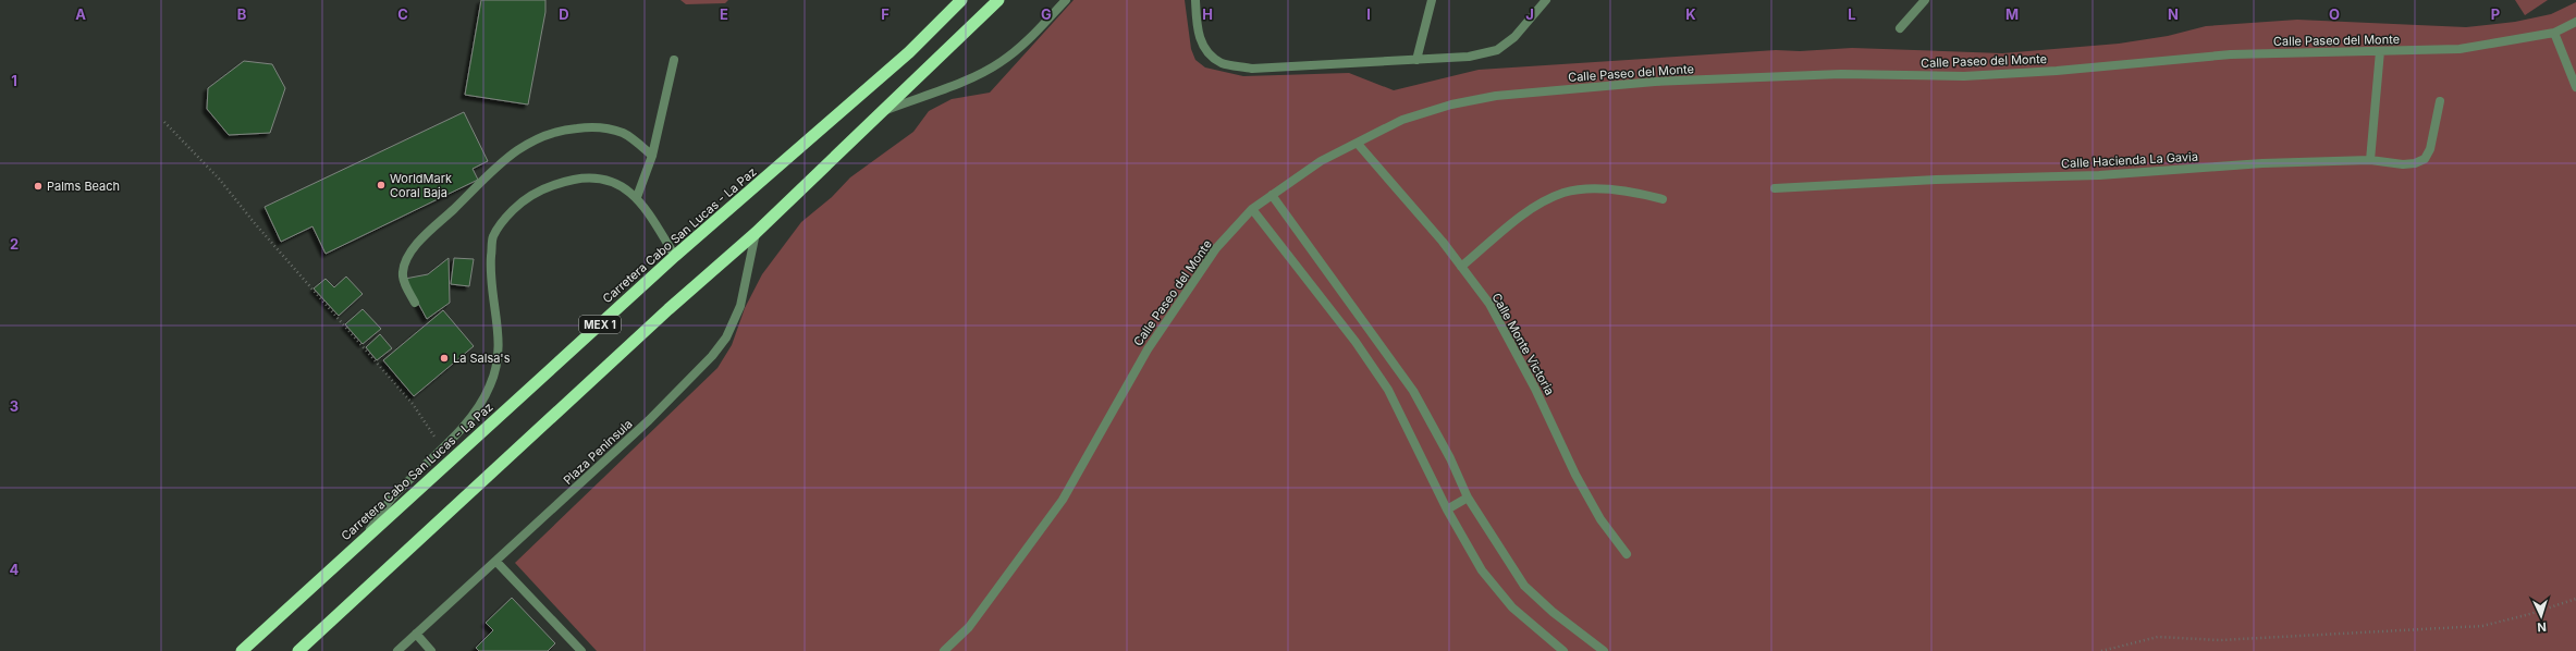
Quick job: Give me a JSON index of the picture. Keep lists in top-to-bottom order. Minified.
{"streets":{"highway":["Carretera Cabo San Lucas - La Paz","MEX 1"],"street":["Calle Paseo del Monte","Calle Hacienda La Gavia","Calle Monte Victoria","Plaza Peninsula"]},"crossings":[["Calle Paseo del Monte","Calle Monte Victoria"],["MEX 1","Plaza Peninsula"]],"places":["WorldMark Coral Baja","Palms Beach","La Salsa's"],"north":"bottom","grid":{"columns":["A","B","C","D","E","F","G","H","I","J","K","L","M","N","O","P"],"rows":["1","2","3","4"]}}
